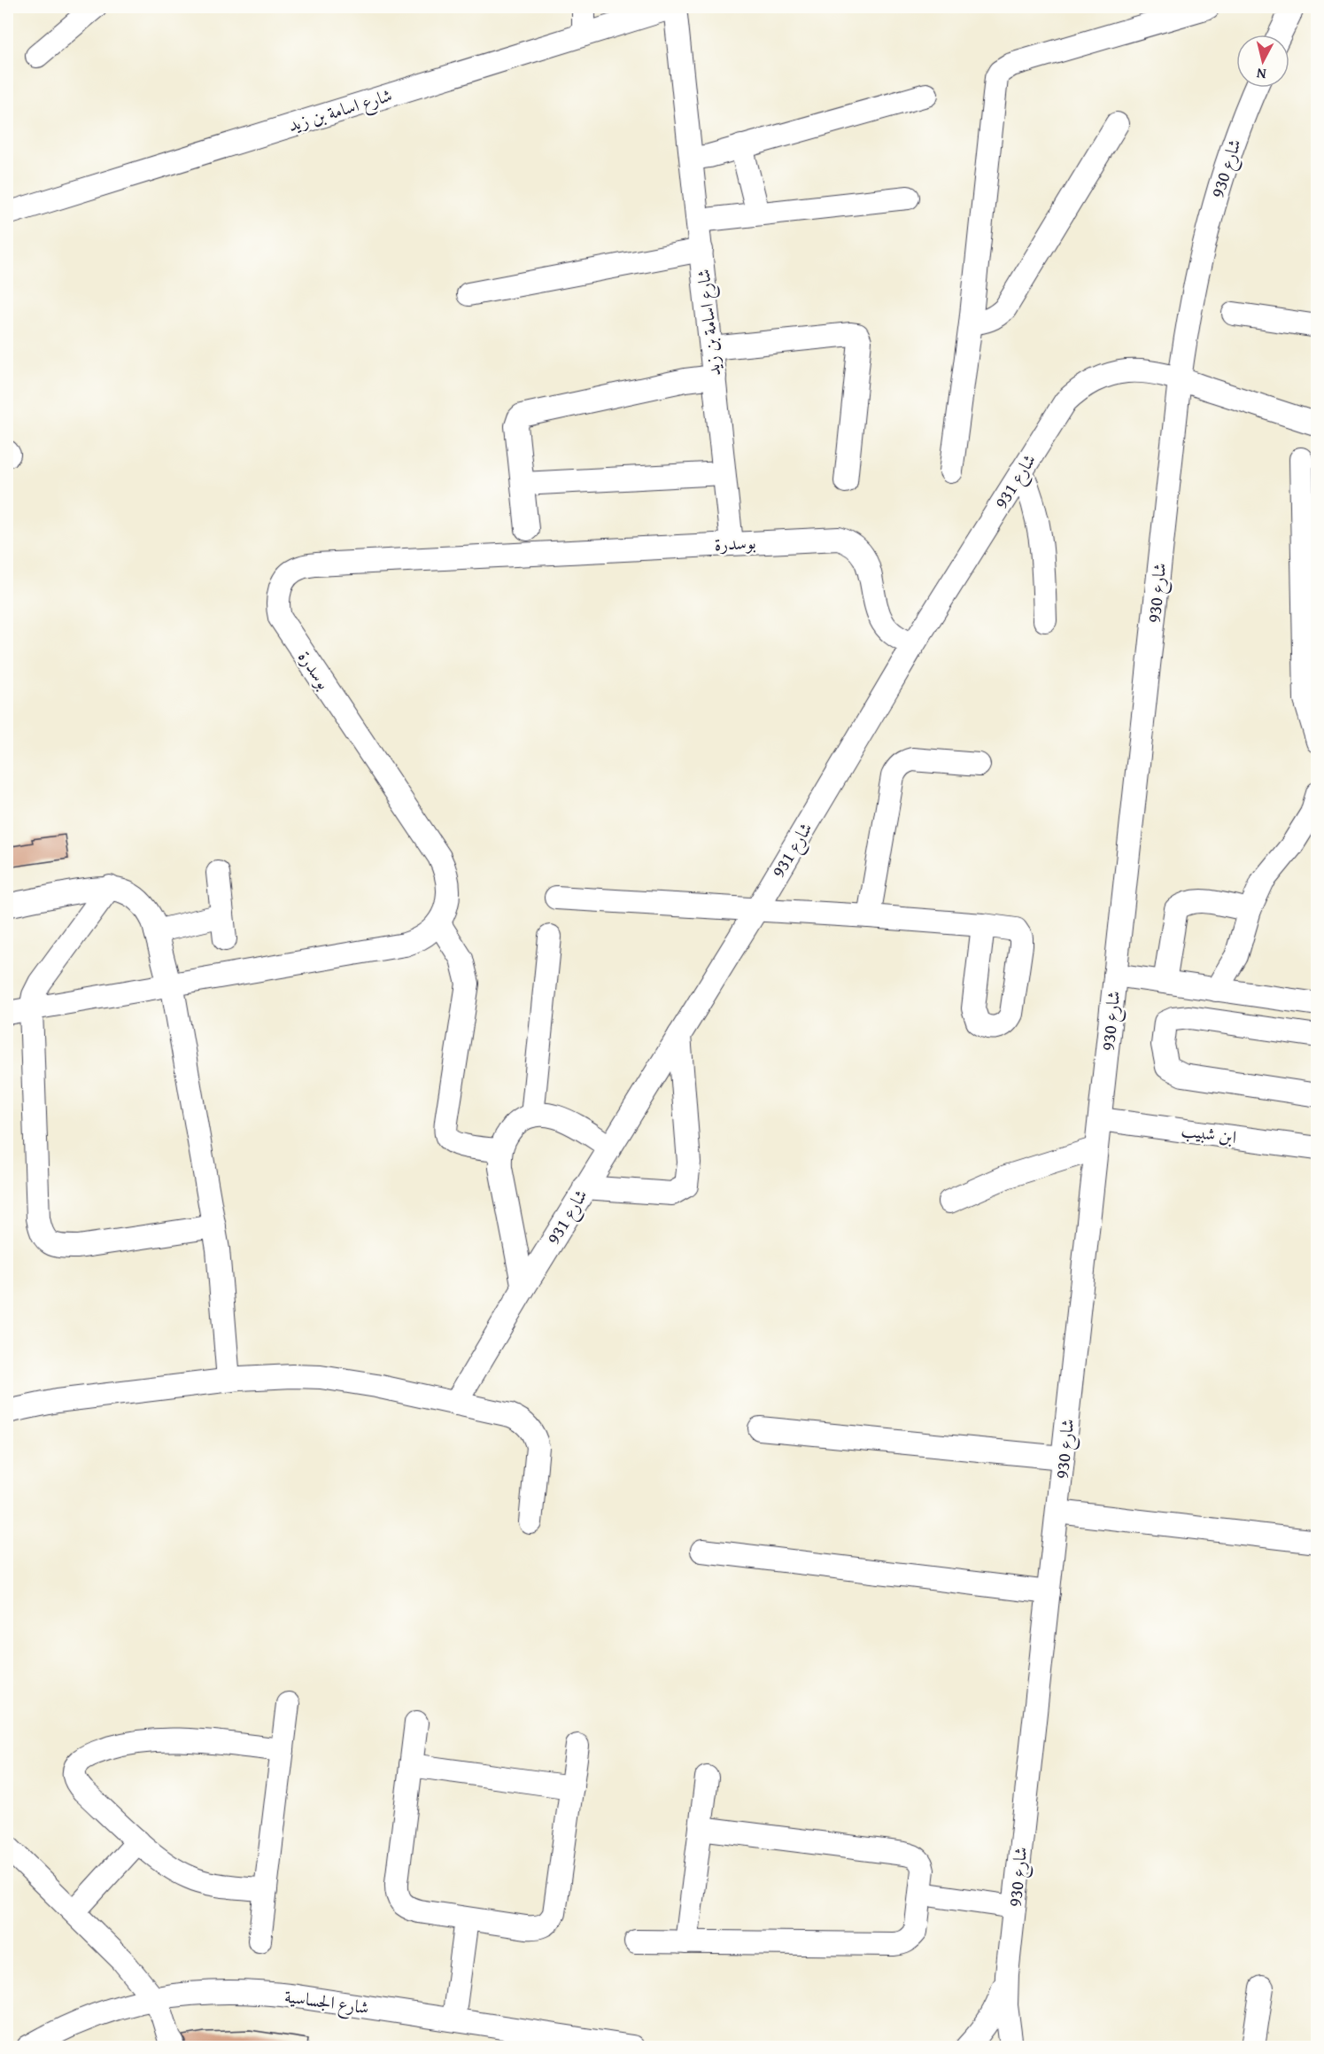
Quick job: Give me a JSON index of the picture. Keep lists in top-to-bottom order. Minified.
{"streets":{"street":["شارع اسامة بن زيد","شارع 930","شارع 931","بوسدرة","ابن شبيب","شارع الجساسية"]},"crossings":[["شارع اسامة بن زيد","بوسدرة"],["شارع 930","شارع 931"],["شارع 930","ابن شبيب"],["شارع 931","بوسدرة"]],"north":"bottom"}
